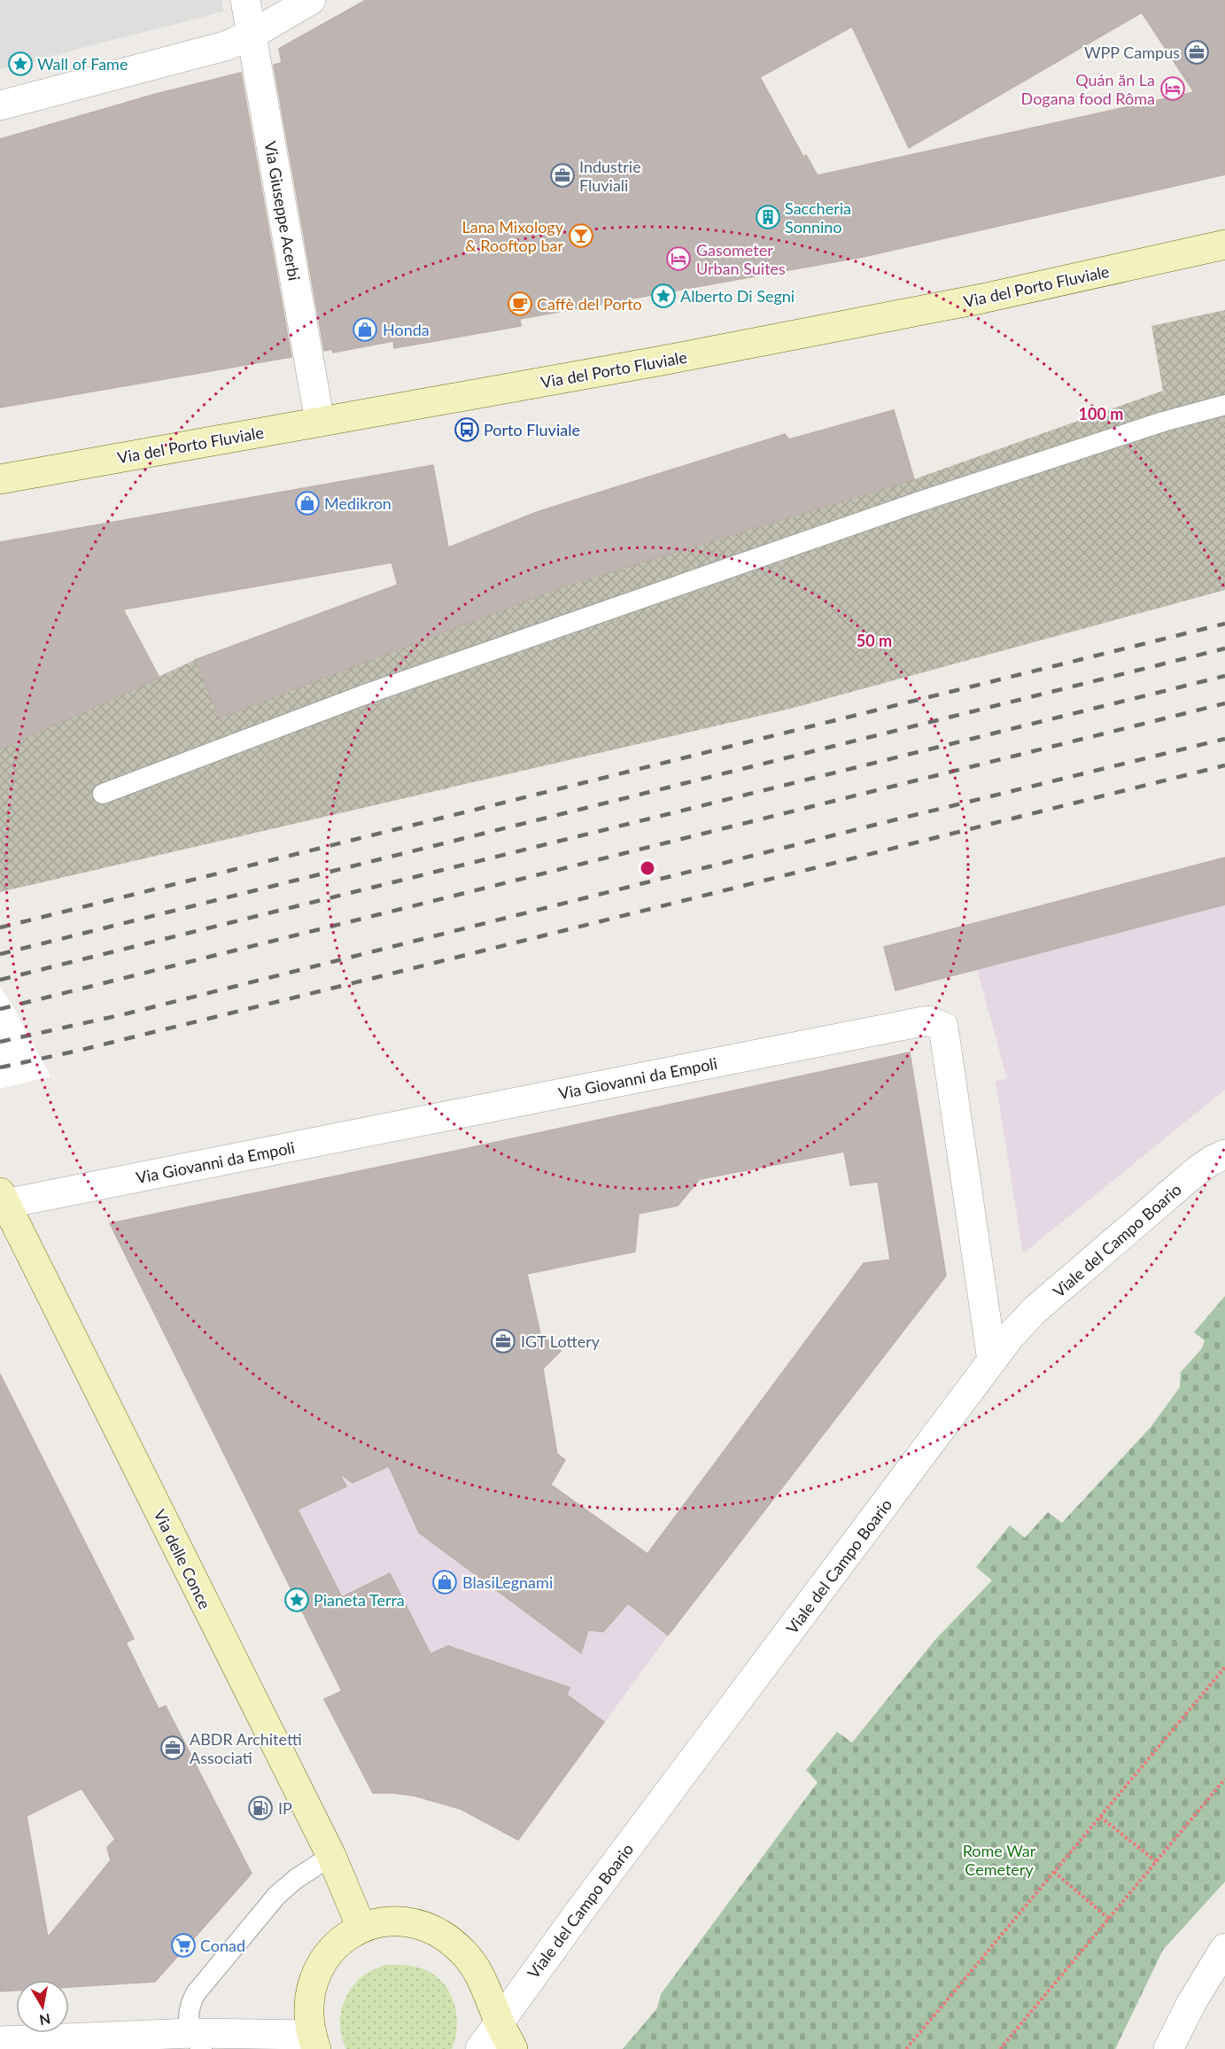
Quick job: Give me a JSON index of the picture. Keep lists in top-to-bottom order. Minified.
{"streets":{"main road":["Via del Porto Fluviale","Via delle Conce"],"street":["Via Giuseppe Acerbi","Via Giovanni da Empoli","Viale del Campo Boario"]},"crossings":[["Via Giuseppe Acerbi","Via del Porto Fluviale"],["Via Giovanni da Empoli","Viale del Campo Boario"],["Via Giovanni da Empoli","Via delle Conce"]],"parks":["Rome War Cemetery"],"places":{"office":["WPP Campus","Industrie Fluviali","IGT Lottery","ABDR Architetti Associati"],"place":["Wall of Fame","Alberto Di Segni","Pianeta Terra"],"hotel":["Quán ăn La Dogana food Rôma","Gasometer Urban Suites"],"building":["Saccheria Sonnino"],"bar":["Lana Mixology & Rooftop bar"],"cafe":["Caffè del Porto"],"shop":["Honda","Medikron","BlasiLegnami"],"bus stop":["Porto Fluviale"],"fuel station":["IP"],"supermarket":["Conad"]},"north":"bottom","rings":["100 m","50 m"]}
